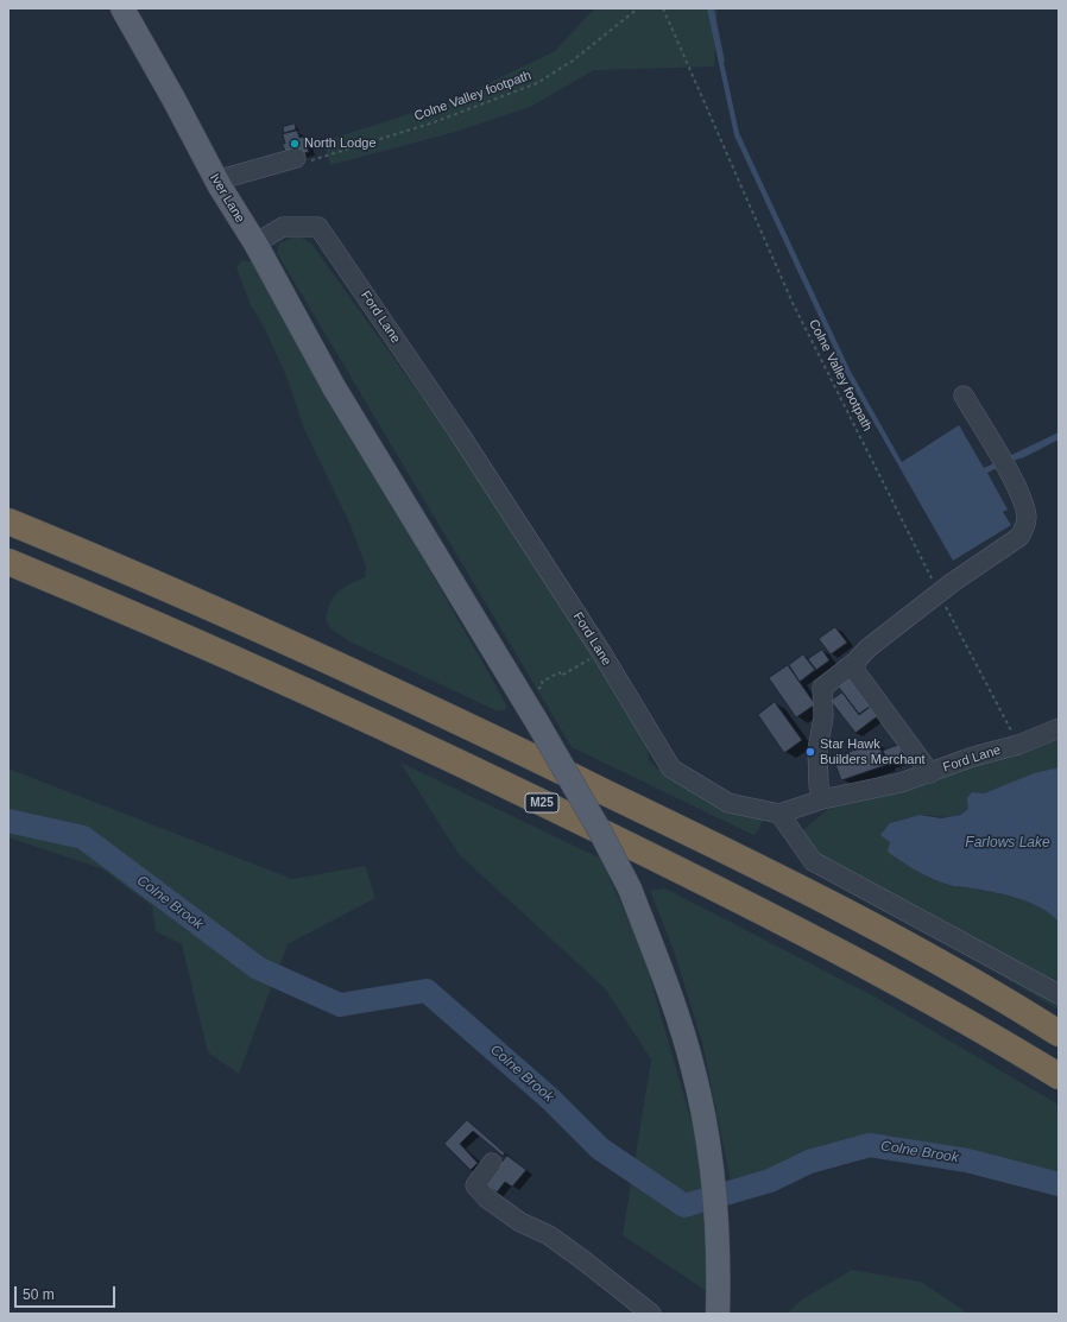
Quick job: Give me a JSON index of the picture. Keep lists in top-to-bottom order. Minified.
{"streets":{"highway":["M25"],"main road":["Iver Lane"],"street":["Ford Lane"],"path":["Colne Valley footpath"]},"crossings":[["Colne Valley footpath","Ford Lane"],["Iver Lane","Ford Lane"]],"water":["Farlows Lake","Colne Brook"],"places":["North Lodge","Star Hawk Builders Merchant"],"scale_bar":"50 m"}
